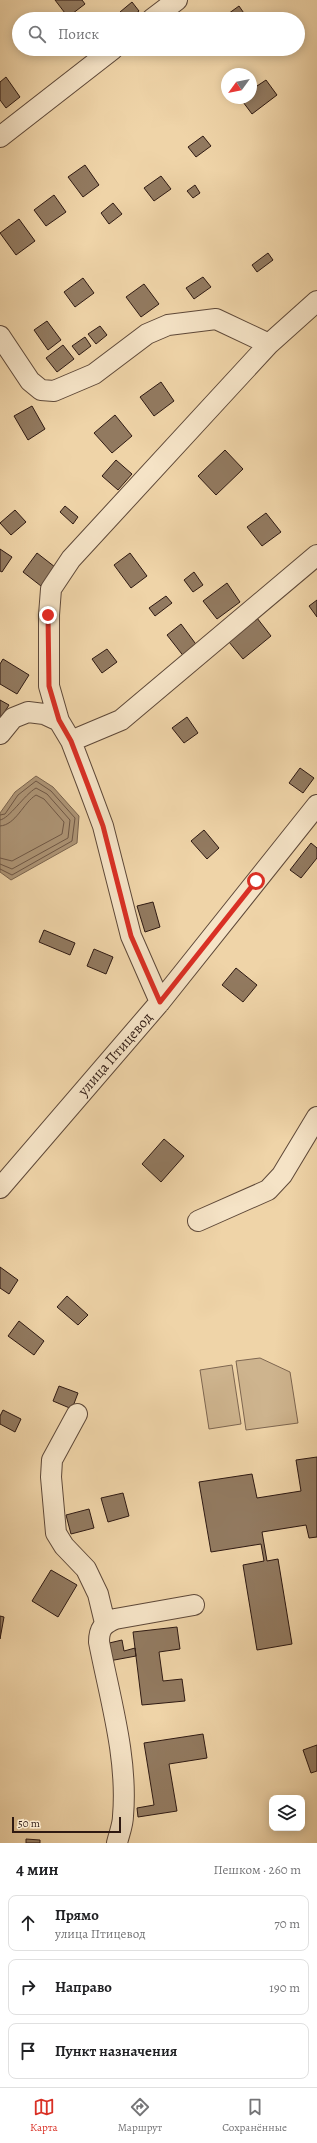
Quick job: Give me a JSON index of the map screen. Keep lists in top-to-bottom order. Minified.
{"streets":{"street":["улица Птицевод"]},"scale_bar":"50 m","north":"bottom left","page":{"search":"Поиск","scale":"50 m","heading":["4 мин","Пешком · 260 m"],"list":[["Прямо","улица Птицевод","70 m"],["Направо","190 m"],"Пункт назначения"],"nav":["Карта","Маршрут","Сохранённые"]}}
